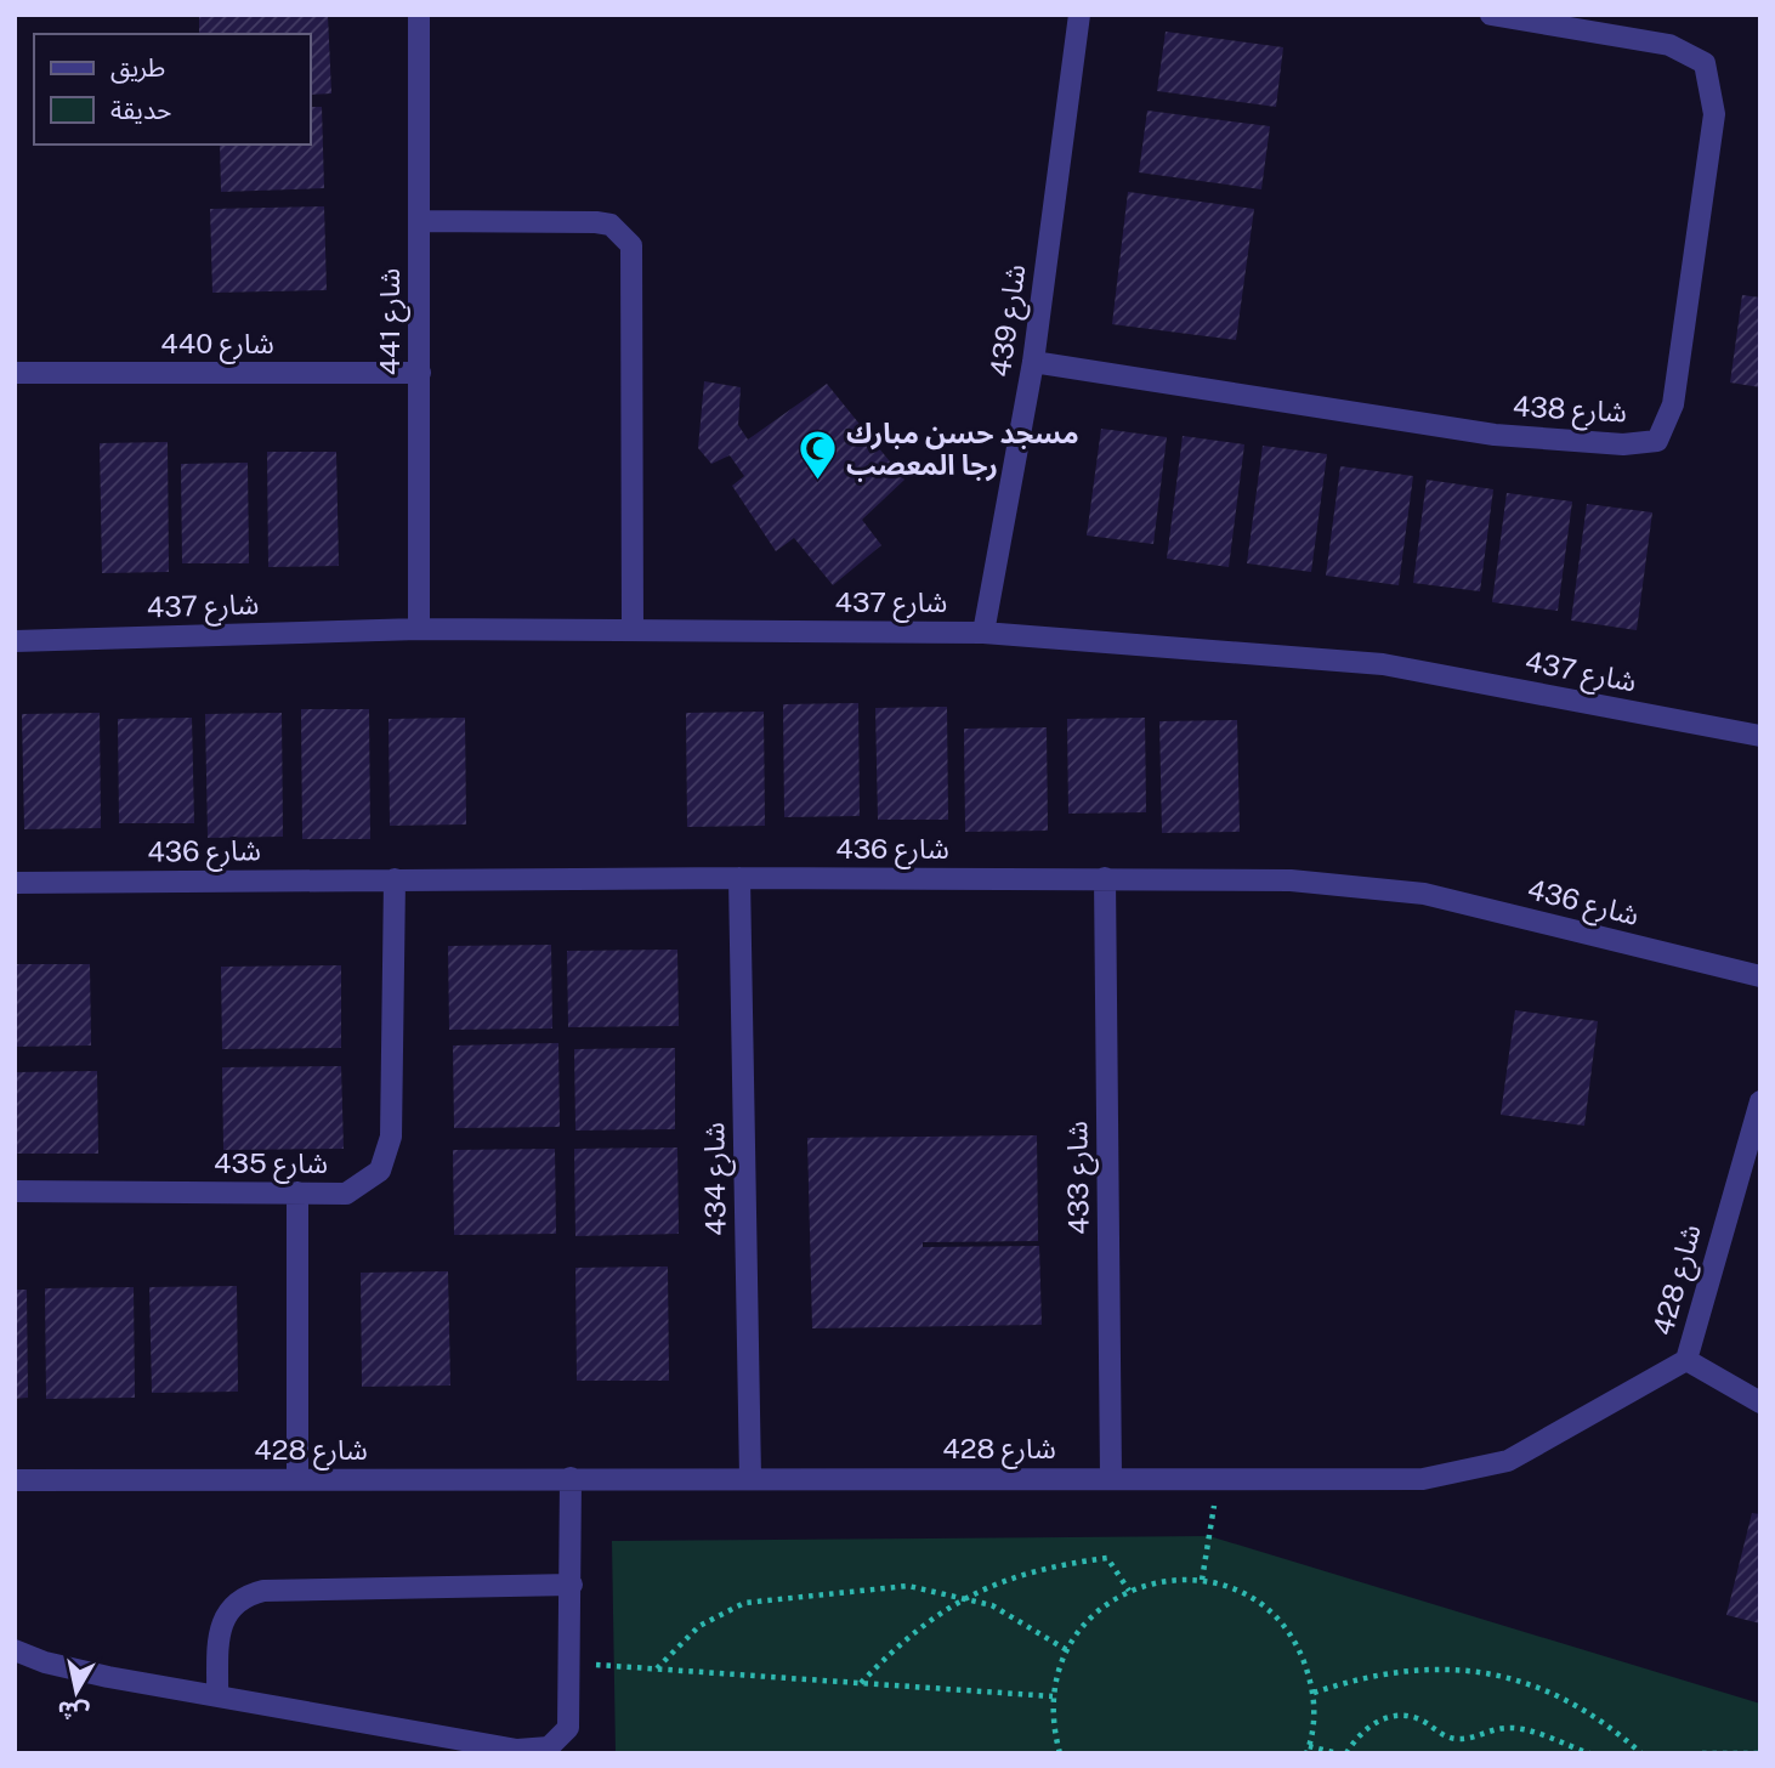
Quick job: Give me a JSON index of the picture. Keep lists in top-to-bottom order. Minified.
{"streets":{"street":["شارع 439","شارع 441","شارع 440","شارع 438","شارع 437","شارع 436","شارع 435","شارع 433","شارع 434","شارع 428"]},"crossings":[["شارع 439","شارع 438"],["شارع 439","شارع 437"],["شارع 441","شارع 440"],["شارع 441","شارع 437"],["شارع 436","شارع 435"],["شارع 436","شارع 433"],["شارع 436","شارع 434"],["شارع 433","شارع 428"],["شارع 434","شارع 428"]],"places":{"mosque":["مسجد حسن مبارك رجا المعصب"]},"legend":["طريق","حديقة"],"north":"bottom"}
